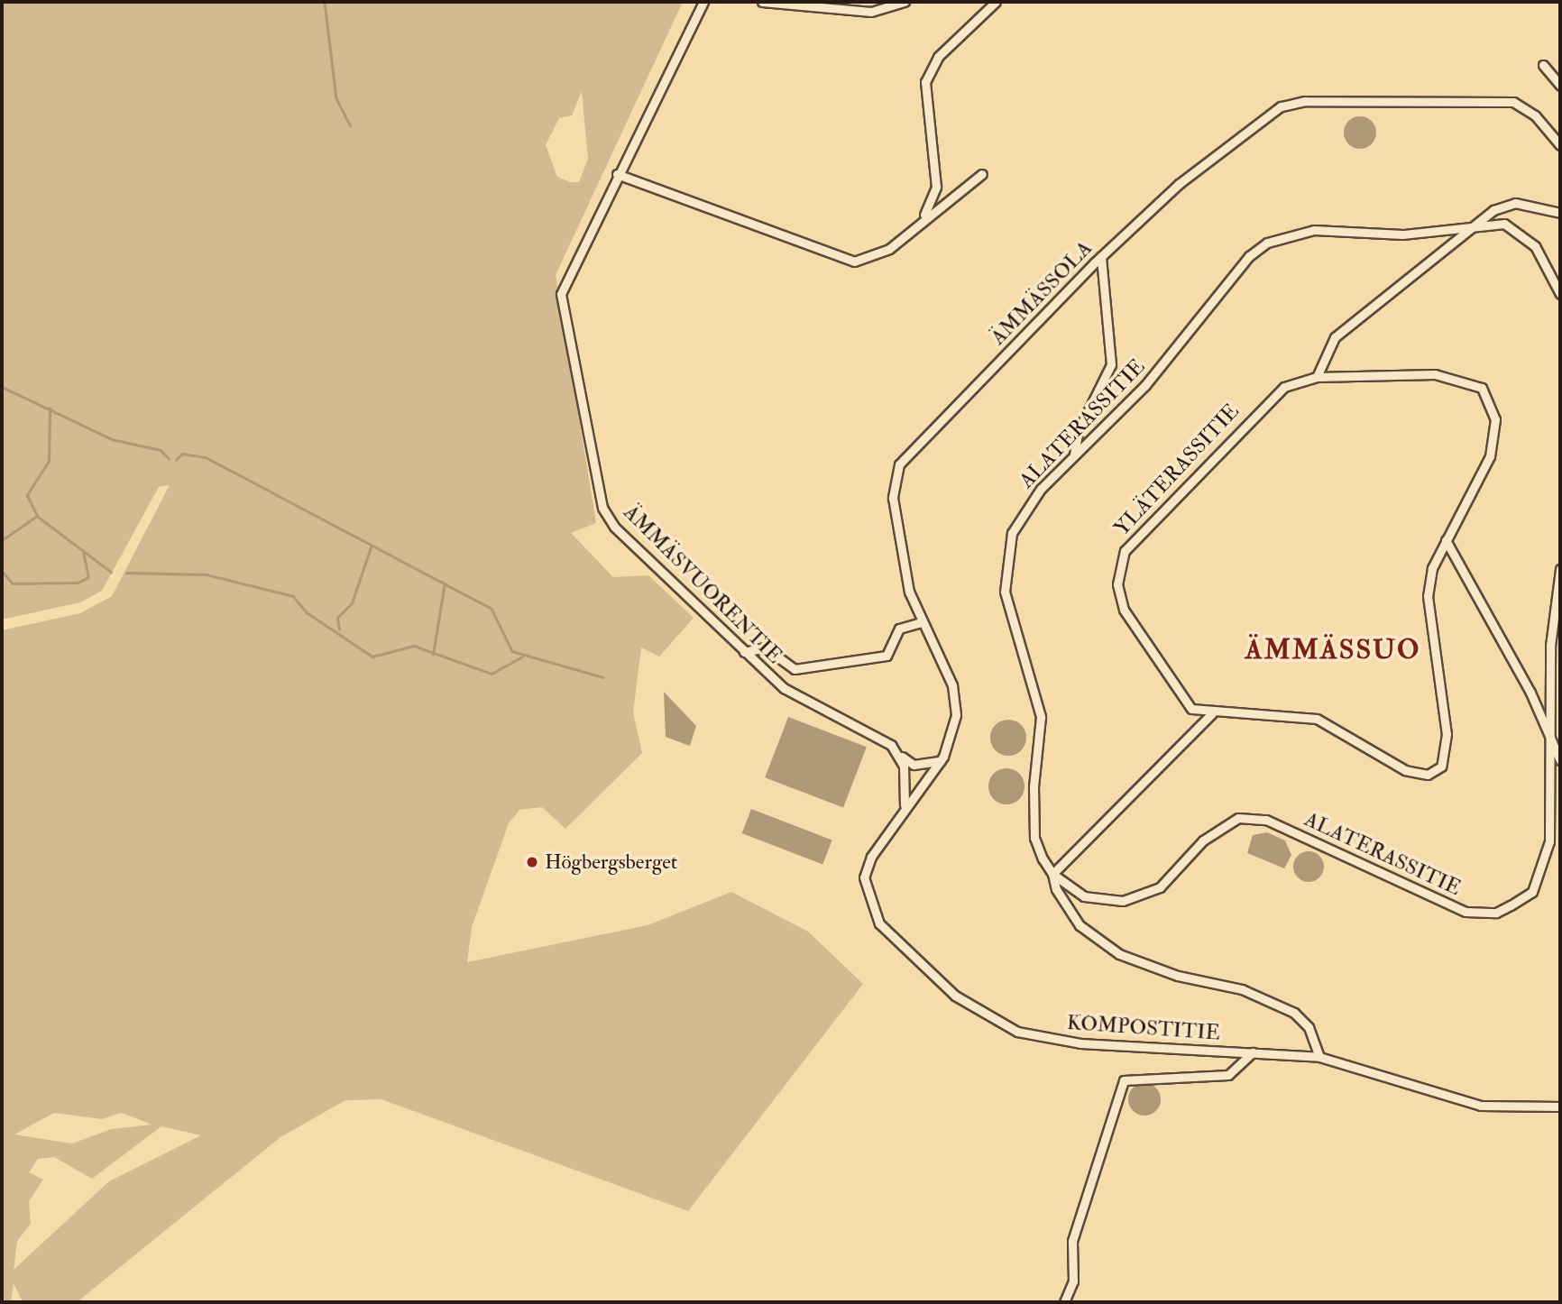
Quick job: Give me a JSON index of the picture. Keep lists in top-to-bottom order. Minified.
{"streets":{"street":["ÄMMÄSSOLA","ALATERASSITIE","YLÄTERASSITIE","ÄMMÄSVUORENTIE","KOMPOSTITIE"]},"crossings":[["ÄMMÄSSOLA","ÄMMÄSVUORENTIE"],["ÄMMÄSSOLA","KOMPOSTITIE"]],"districts":["ÄMMÄSSUO"],"places":["Högbergsberget"]}
